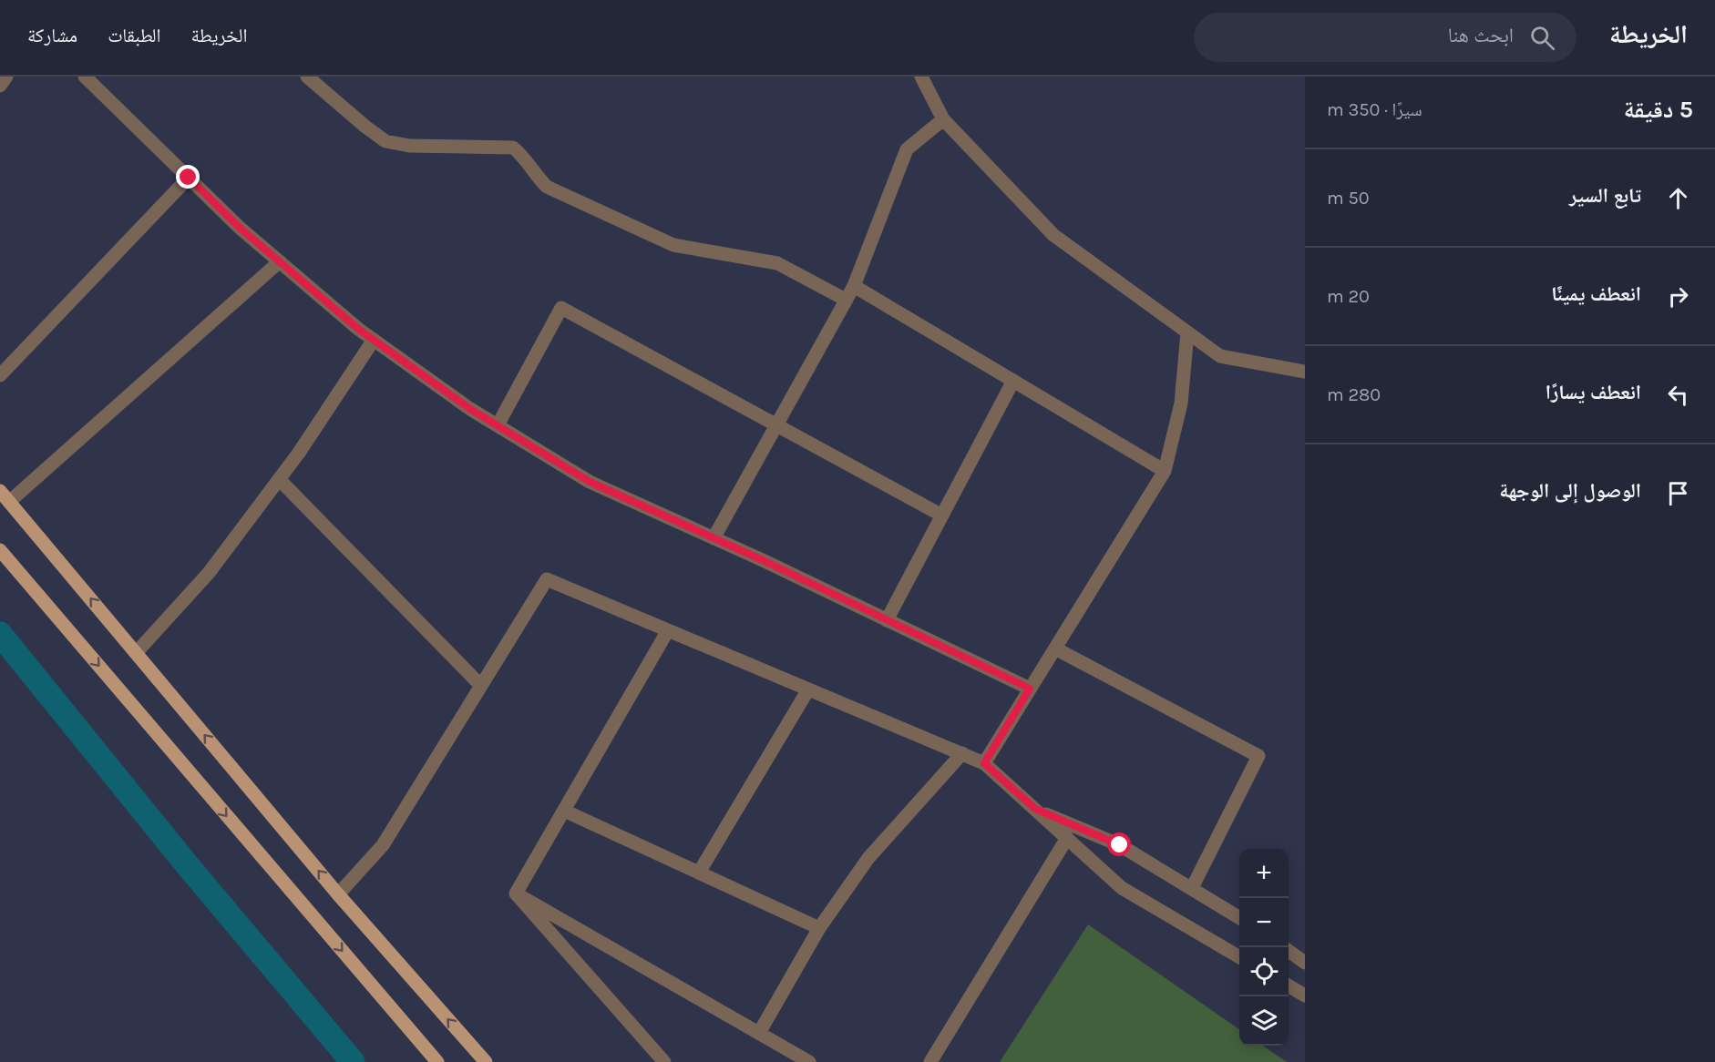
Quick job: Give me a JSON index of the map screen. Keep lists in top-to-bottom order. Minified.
{"page":{"header":"الخريطة","search":"ابحث هنا","nav":["الخريطة","الطبقات","مشاركة"],"heading":["5 دقيقة","سيرًا · 350 m"],"list":[["تابع السير","50 m"],["انعطف يمينًا","20 m"],["انعطف يسارًا","280 m"],"الوصول إلى الوجهة"],"map_buttons":["+","−"]}}
